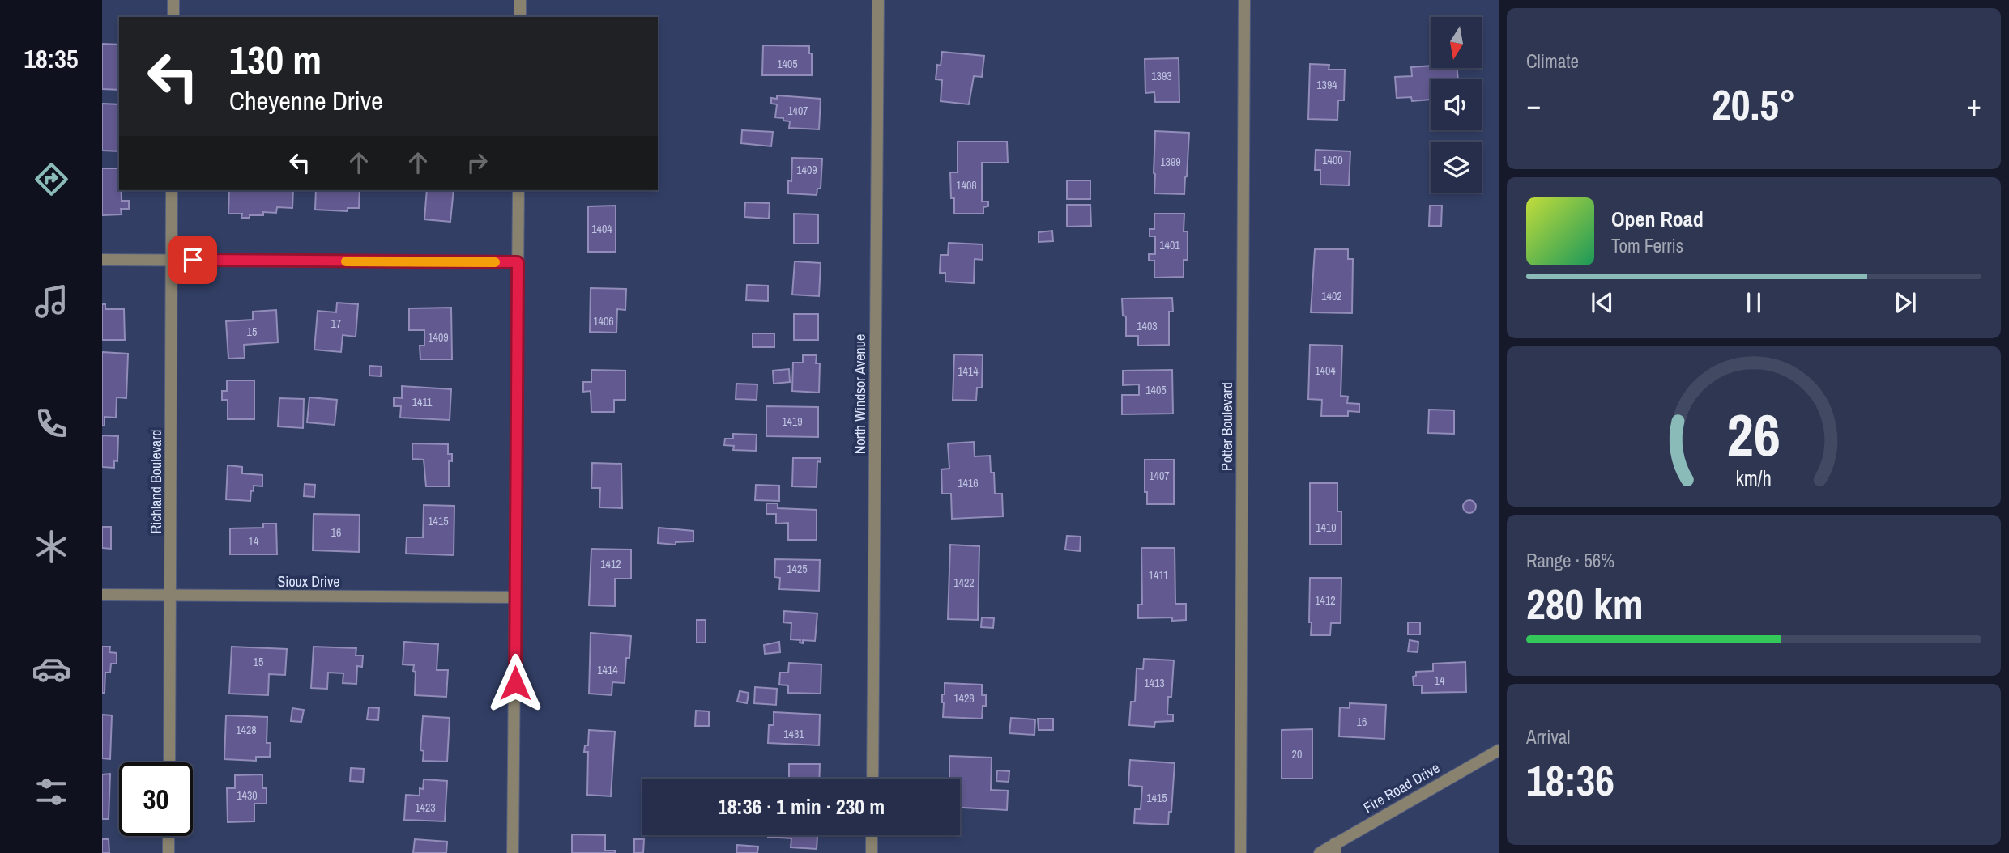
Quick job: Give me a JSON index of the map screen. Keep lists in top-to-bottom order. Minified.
{"streets":{"street":["North Windsor Avenue","Potter Boulevard","Richland Boulevard","Sioux Drive","Fire Road Drive"]},"crossings":[["Richland Boulevard","Sioux Drive"]],"house_numbers":["1405","1393","1394","1407","1400","1399","1409","1408","1404","1401","1402","1406","17","1403","15","1409","1404","1414","1405","1411","1419","1407","1416","1415","1410","16","14","1412","1425","1411","1422","1412","15","1414","14","1413","1428","16","1428","1431","20","1430","1415","1423"],"north":"bottom","page":{"tabs":"18:35","tile":["Climate",["Range · 56%","280 km"],["Arrival","18:36"]],"turn":["130 m","Cheyenne Drive"],"heat":["−","20.5°","+"],"song":["Open Road","Tom Ferris"],"limit":"30","trip":"18:36 · 1 min · 230 m","gauge":["26","km/h"]}}
